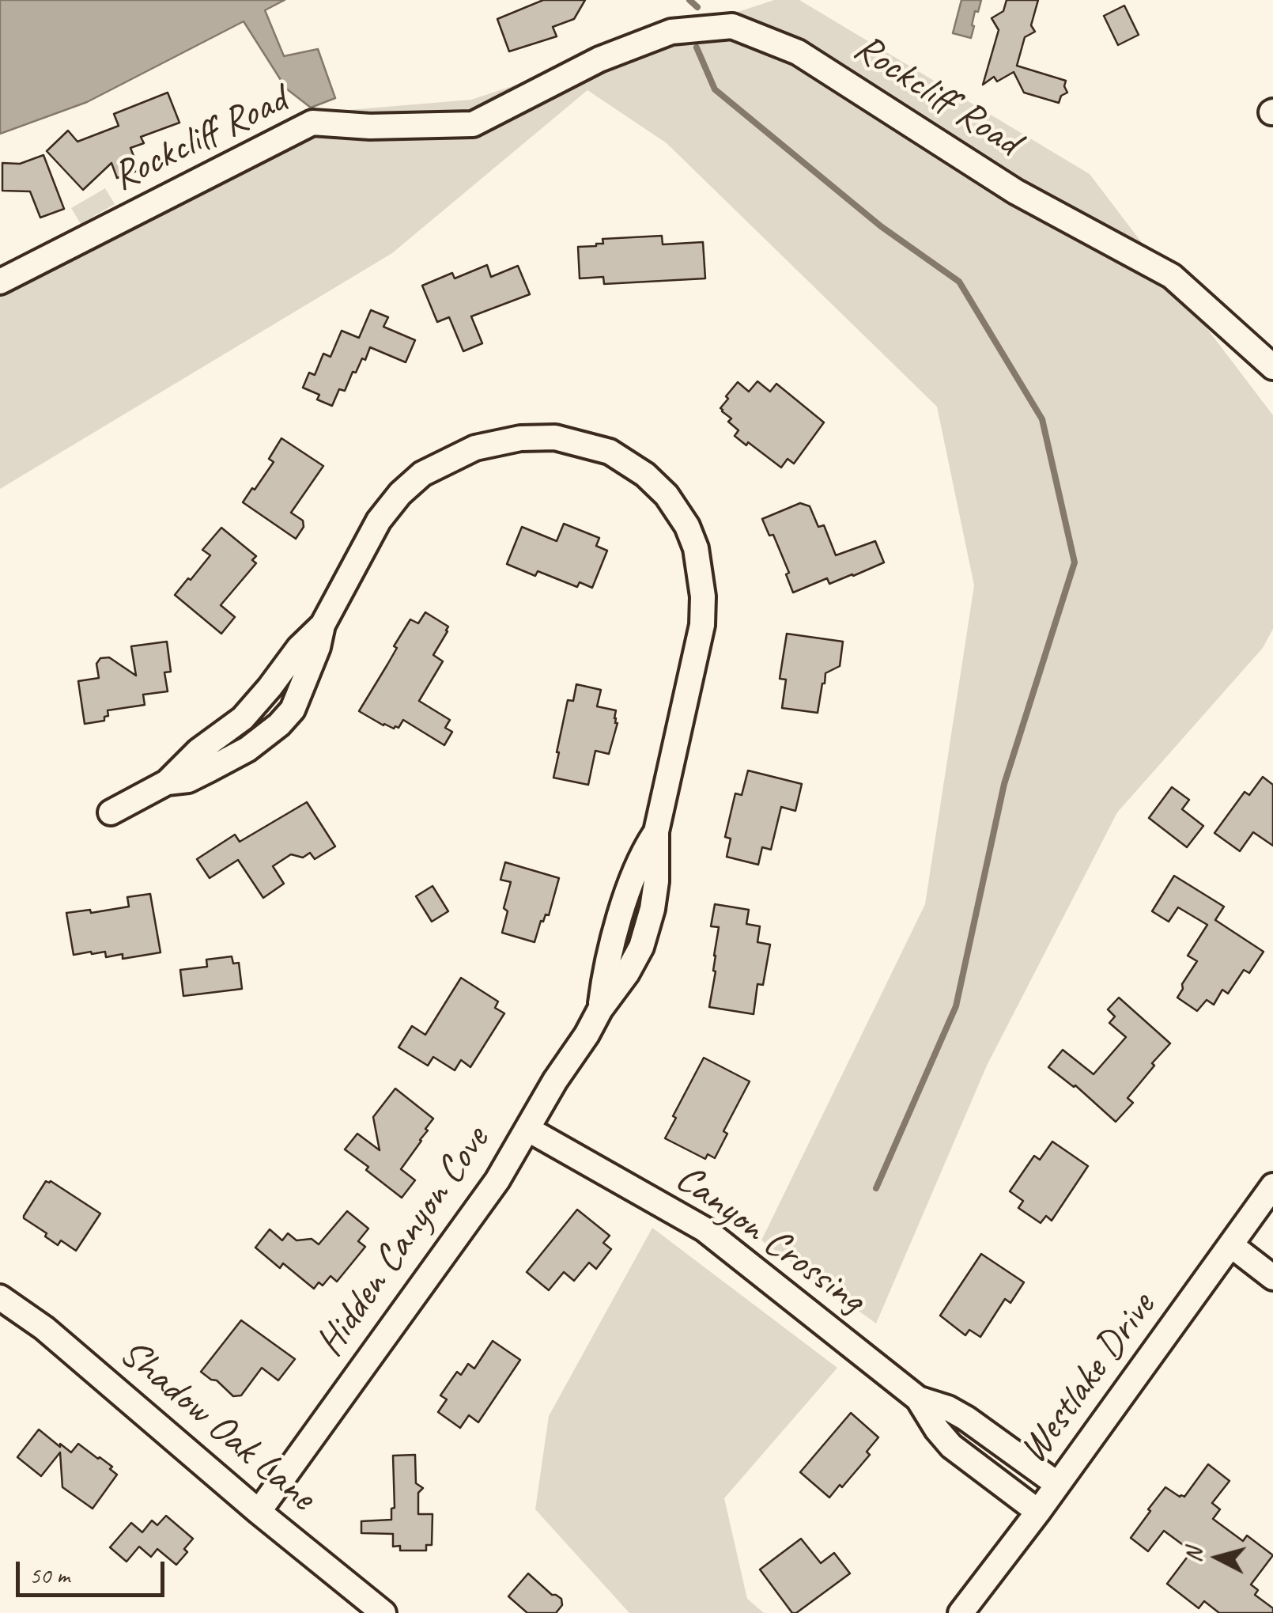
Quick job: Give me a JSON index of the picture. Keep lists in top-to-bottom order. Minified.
{"streets":{"street":["Rockcliff Road","Canyon Crossing","Hidden Canyon Cove","Westlake Drive","Shadow Oak Lane"]},"crossings":[["Canyon Crossing","Hidden Canyon Cove"],["Canyon Crossing","Westlake Drive"],["Hidden Canyon Cove","Shadow Oak Lane"]],"scale_bar":"50 m","north":"left"}
